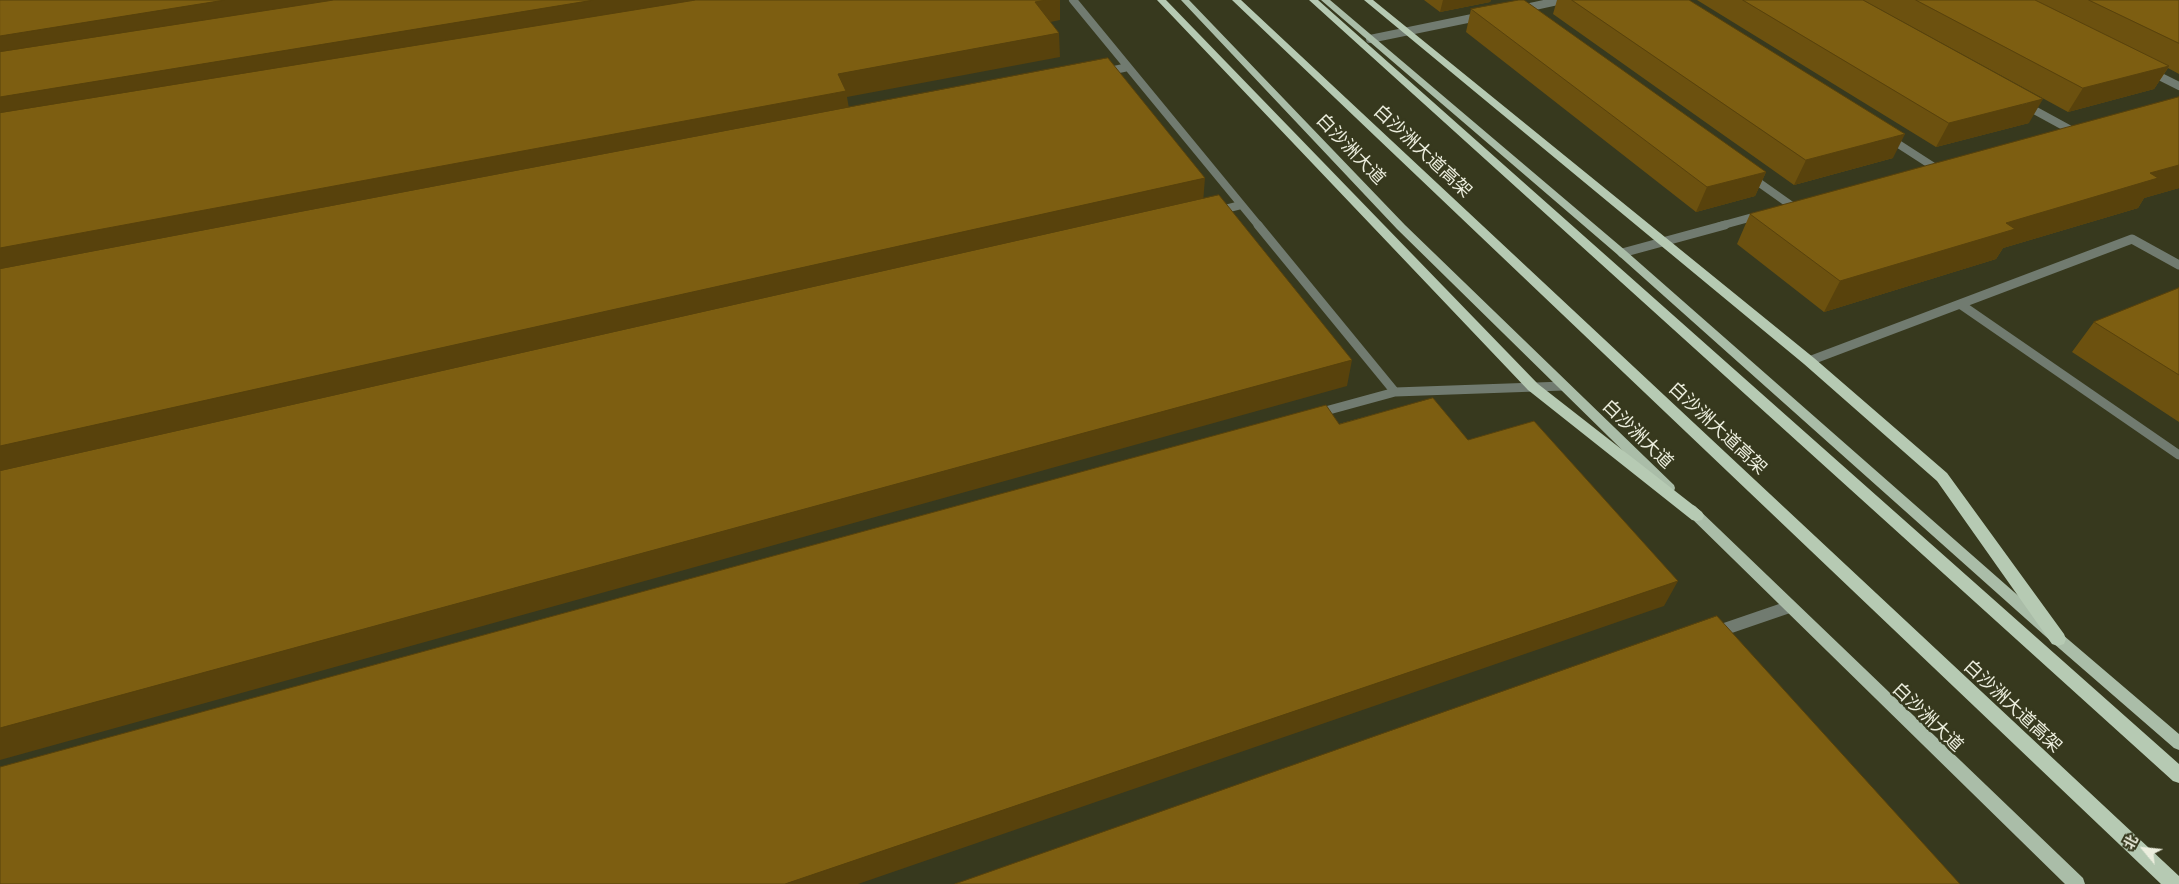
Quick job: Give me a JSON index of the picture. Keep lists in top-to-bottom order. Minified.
{"streets":{"highway":["白沙洲大道高架"],"main road":["白沙洲大道"]},"north":"top left"}
